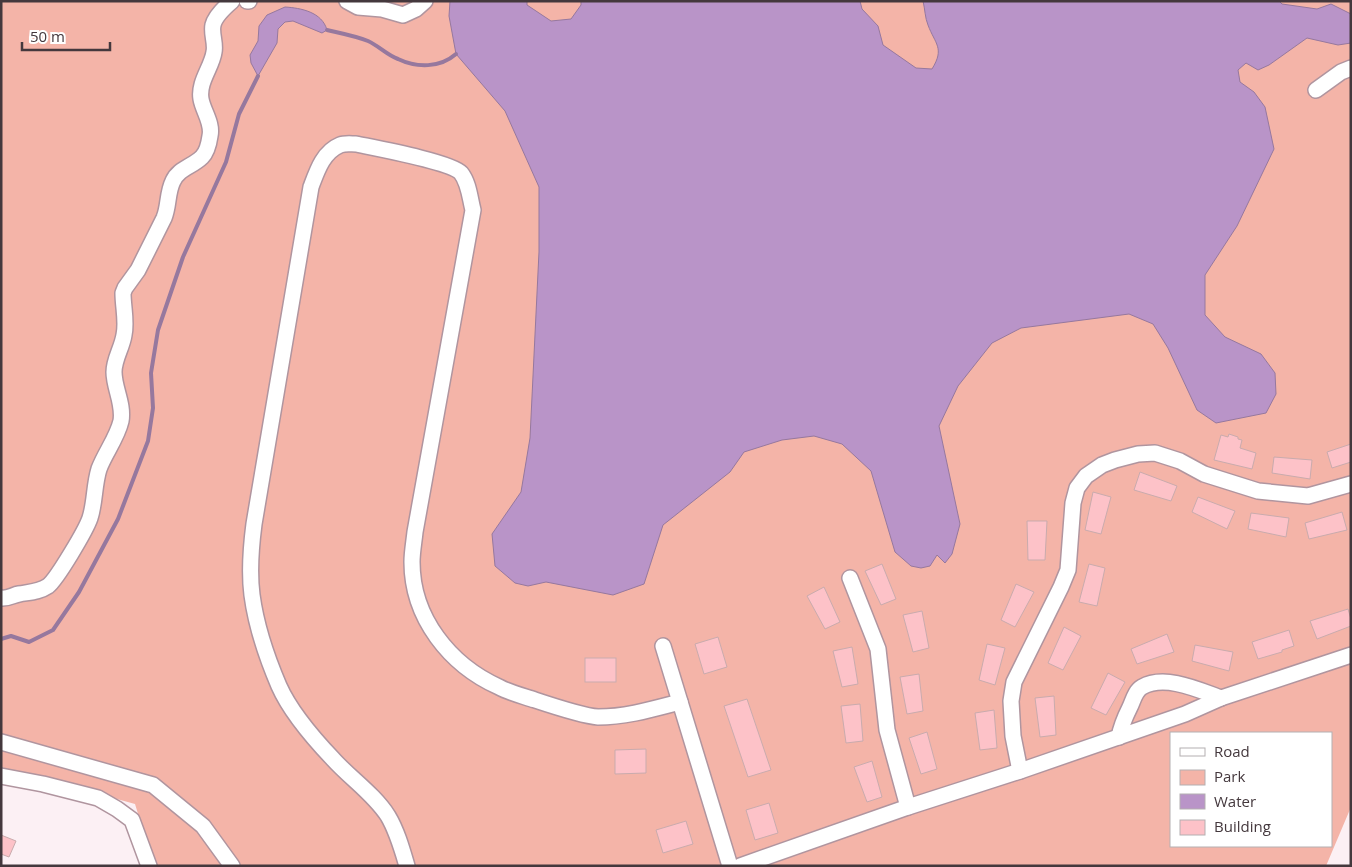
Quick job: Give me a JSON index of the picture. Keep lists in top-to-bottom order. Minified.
{"legend":["Road","Park","Water","Building"],"scale_bar":"50 m"}
